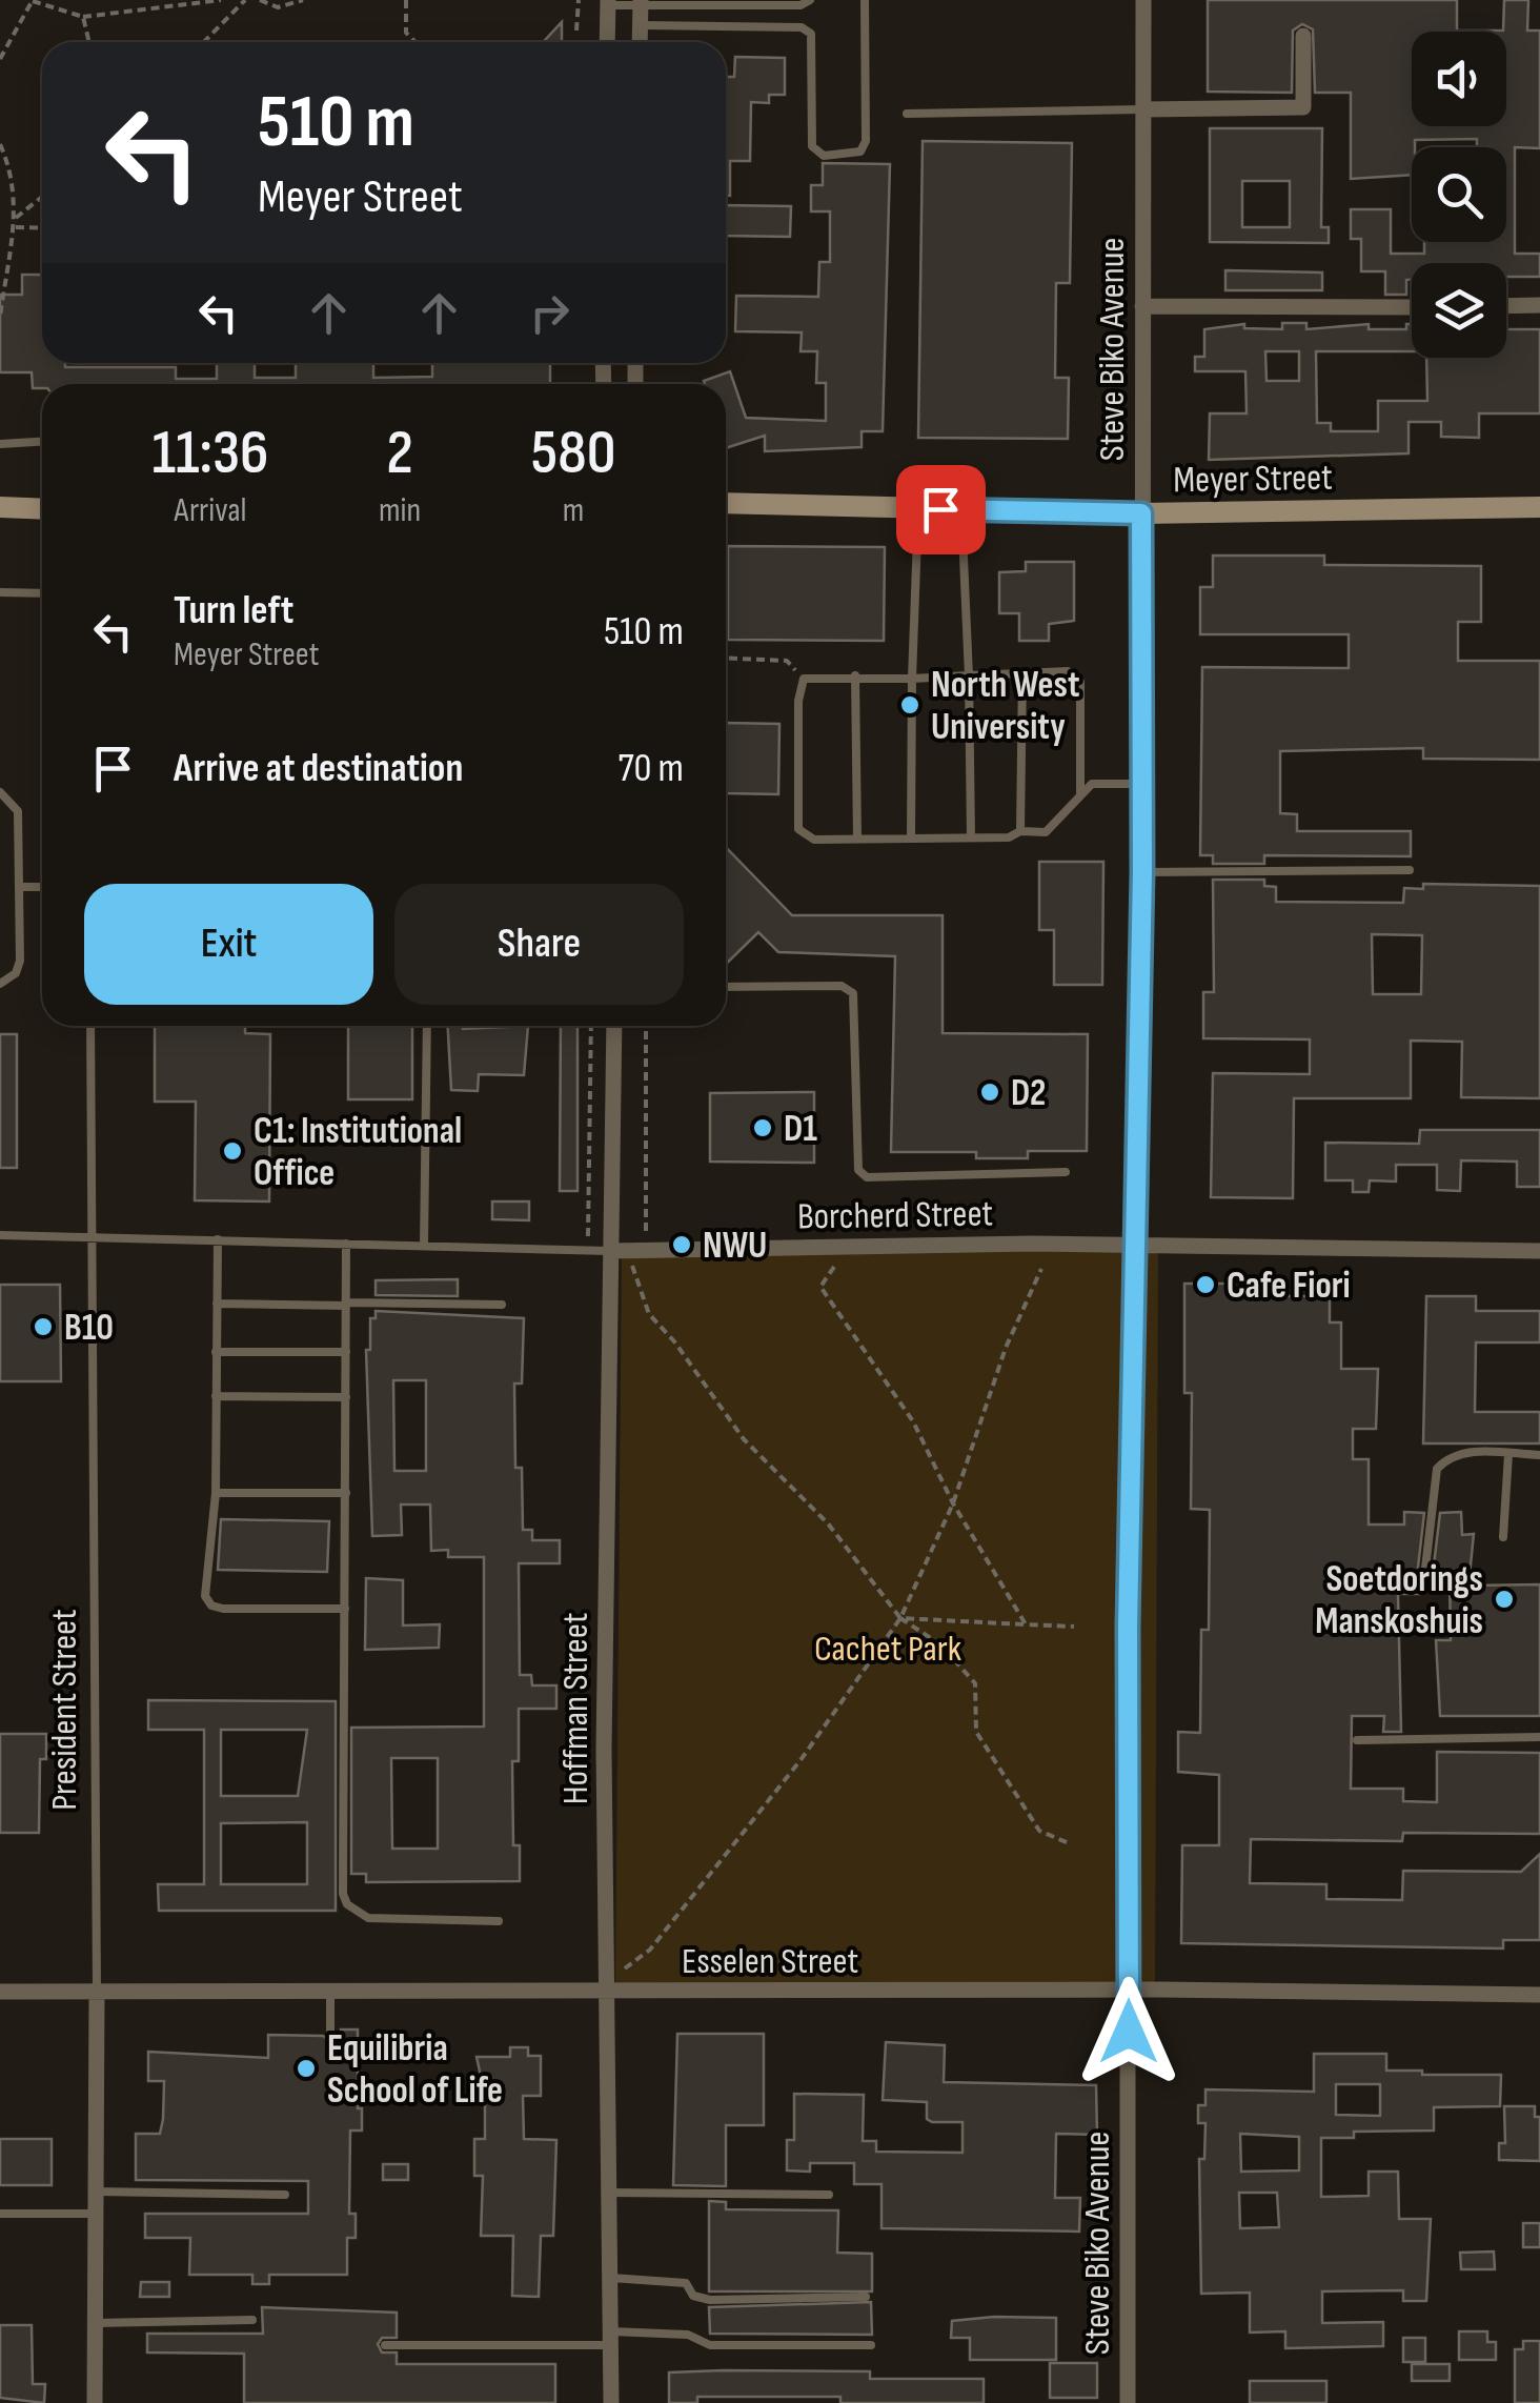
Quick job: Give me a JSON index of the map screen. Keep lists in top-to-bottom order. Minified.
{"streets":{"street":["Steve Biko Avenue","Meyer Street","Borcherd Street","Hoffman Street","President Street","Esselen Street"]},"crossings":[["Steve Biko Avenue","Meyer Street"],["Steve Biko Avenue","Borcherd Street"],["Steve Biko Avenue","Esselen Street"],["Borcherd Street","Hoffman Street"],["Borcherd Street","President Street"],["Hoffman Street","Esselen Street"],["President Street","Esselen Street"]],"parks":["Cachet Park"],"places":["North West University","D2","D1","C1: Institutional Office","NWU","Cafe Fiori","B10","Soetdorings Manskoshuis","Equilibria School of Life"],"page":{"turn":["510 m","Meyer Street"],"eta":["11:36","Arrival","2","min","580","m"],"list":[{"name":"Turn left","note":"Meyer Street","value":"510 m"},{"name":"Arrive at destination","value":"70 m"}],"buttons":["Exit","Share"]}}
